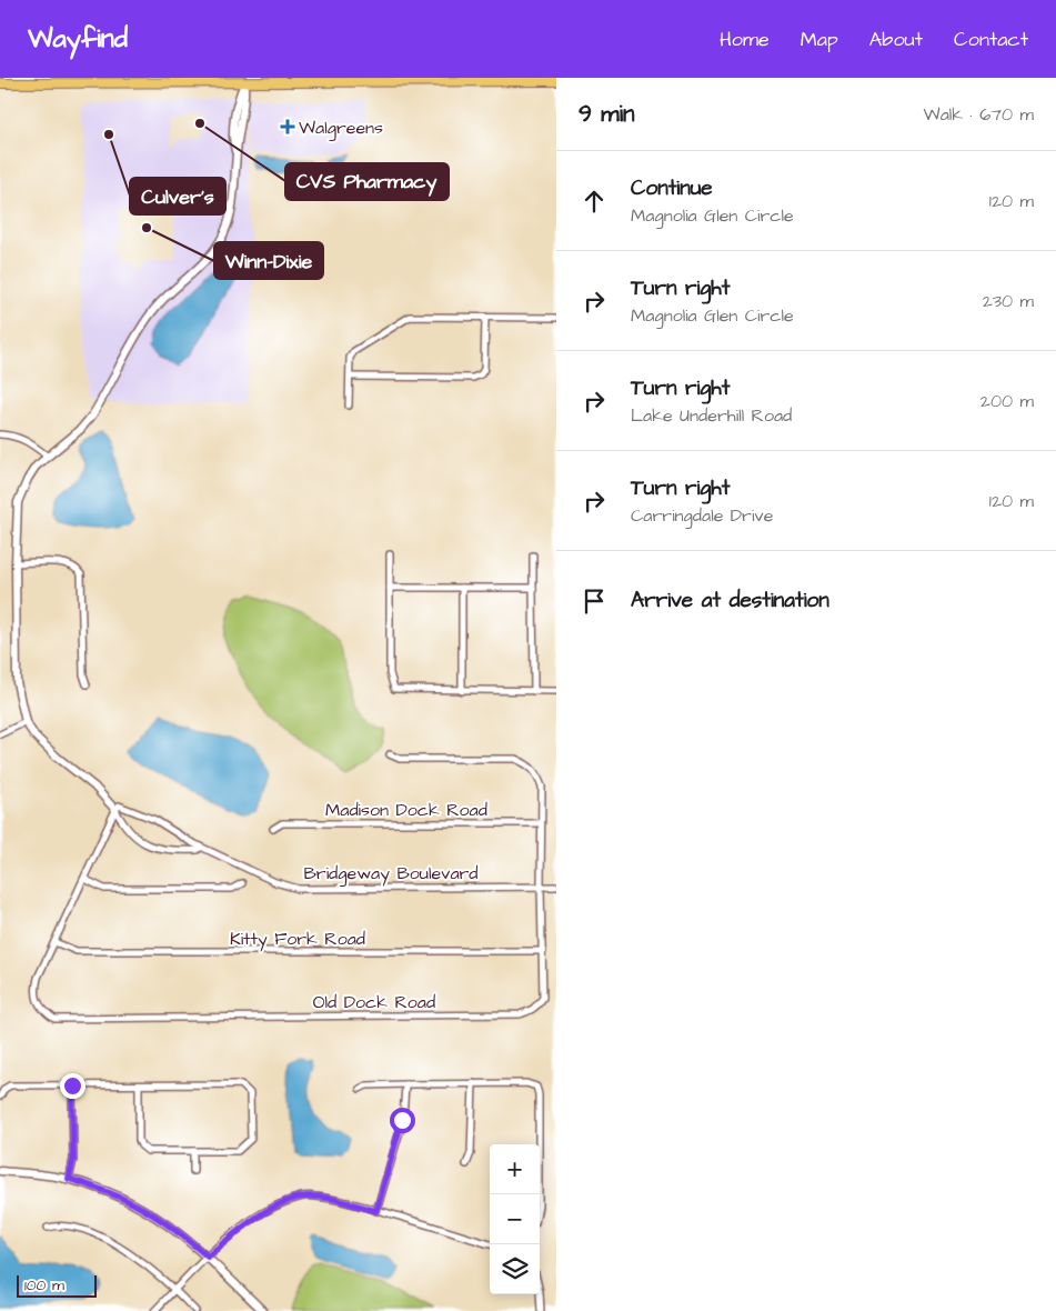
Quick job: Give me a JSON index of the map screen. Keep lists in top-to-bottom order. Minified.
{"streets":{"street":["Madison Dock Road","Bridgeway Boulevard","Kitty Fork Road","Old Dock Road"]},"crossings":[["Madison Dock Road","Old Dock Road"],["Bridgeway Boulevard","Old Dock Road"],["Kitty Fork Road","Old Dock Road"]],"places":{"other":["CVS Pharmacy","Culver's","Winn-Dixie"],"health":["Walgreens"]},"scale_bar":"100 m","page":{"header":"Wayfind","nav":["Home","Map","About","Contact"],"heading":["9 min","Walk · 670 m"],"list":[["Continue","Magnolia Glen Circle","120 m"],["Turn right","Magnolia Glen Circle","230 m"],["Turn right","Lake Underhill Road","200 m"],["Turn right","Carringdale Drive","120 m"],"Arrive at destination"],"map_buttons":["+","−"],"scale":"100 m"}}
